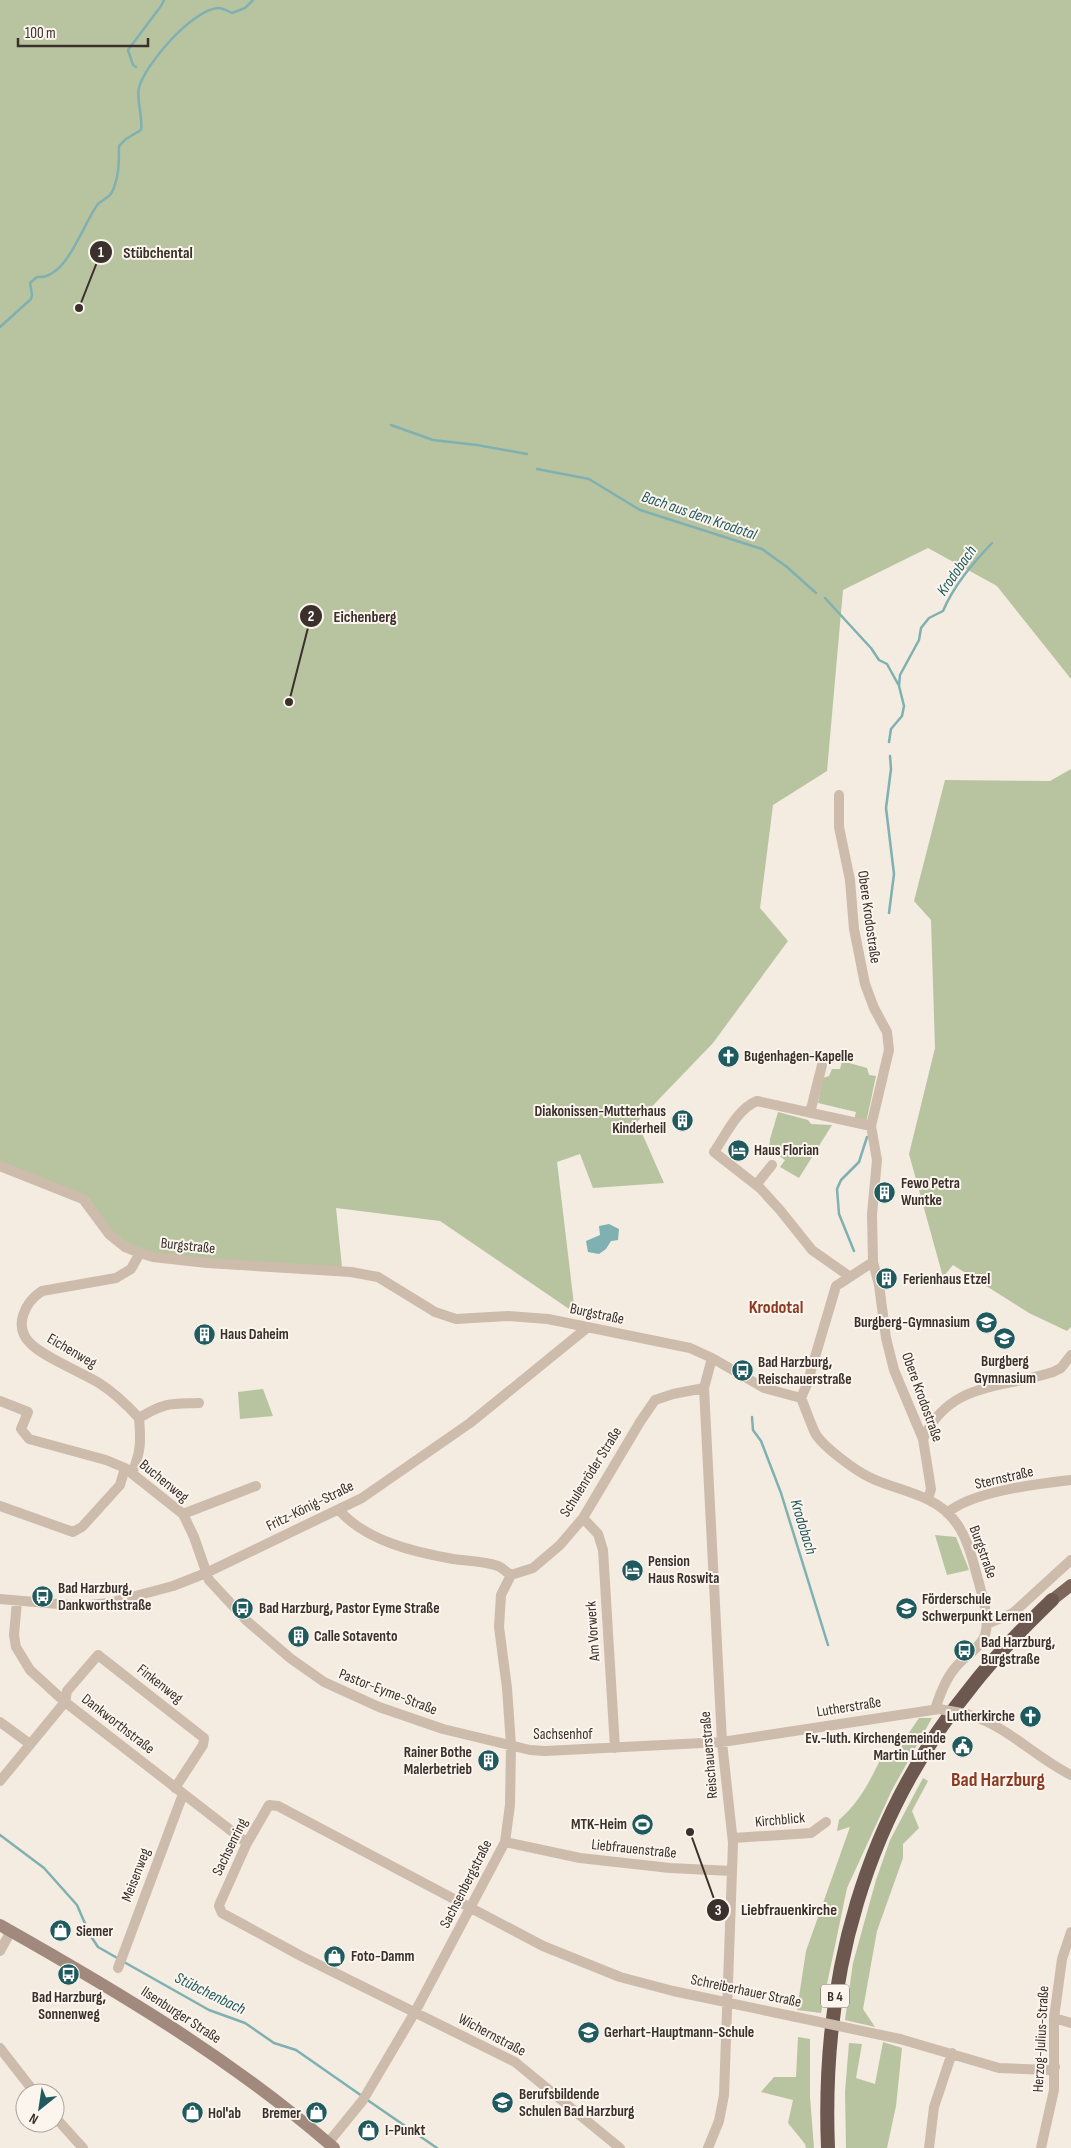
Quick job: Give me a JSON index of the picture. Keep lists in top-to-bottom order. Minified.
{"streets":{"highway":["B 4"],"main road":["Ilsenburger Straße"],"street":["Obere Krodostraße","Burgstraße","Eichenweg","Schulenröder Straße","Sternstraße","Buchenweg","Fritz-König-Straße","Am Vorwerk","Finkenweg","Pastor-Eyme-Straße","Lutherstraße","Dankworthstraße","Sachsenhof","Reischauerstraße","Kirchblick","Sachsenring","Liebfrauenstraße","Meisenweg","Sachsenbergstraße","Schreiberhauer Straße","Wichernstraße","Herzog-Julius-Straße"]},"crossings":[["Obere Krodostraße","Burgstraße"],["Burgstraße","Eichenweg"],["Burgstraße","Sternstraße"],["Burgstraße","Fritz-König-Straße"],["Burgstraße","Reischauerstraße"],["Schulenröder Straße","Am Vorwerk"],["Schulenröder Straße","Reischauerstraße"],["Schulenröder Straße","Sachsenbergstraße"],["Buchenweg","Fritz-König-Straße"],["Buchenweg","Pastor-Eyme-Straße"],["Fritz-König-Straße","Pastor-Eyme-Straße"],["Fritz-König-Straße","Dankworthstraße"],["Am Vorwerk","Lutherstraße"],["Am Vorwerk","Sachsenhof"],["Finkenweg","Dankworthstraße"],["Finkenweg","Meisenweg"],["Pastor-Eyme-Straße","Sachsenhof"],["Pastor-Eyme-Straße","Sachsenbergstraße"],["Lutherstraße","Sachsenhof"],["Lutherstraße","Reischauerstraße"],["Dankworthstraße","Sachsenring"],["Dankworthstraße","Meisenweg"],["Sachsenhof","Sachsenbergstraße"],["Reischauerstraße","Kirchblick"],["Reischauerstraße","Liebfrauenstraße"],["Reischauerstraße","Schreiberhauer Straße"],["Sachsenring","Sachsenbergstraße"],["Sachsenring","Schreiberhauer Straße"],["Sachsenring","Wichernstraße"],["Liebfrauenstraße","Sachsenbergstraße"],["Sachsenbergstraße","Schreiberhauer Straße"],["Sachsenbergstraße","Ilsenburger Straße"],["Sachsenbergstraße","Wichernstraße"],["Schreiberhauer Straße","Herzog-Julius-Straße"]],"districts":["Krodotal","Bad Harzburg"],"water":["Bach aus dem Krodotal","Krodobach","Stübchenbach"],"places":{"other":["Stübchental","Eichenberg","Liebfrauenkirche"],"church":["Bugenhagen-Kapelle","Lutherkirche"],"building":["Diakonissen-Mutterhaus Kinderheil","Fewo Petra Wuntke","Ferienhaus Etzel","Haus Daheim","Calle Sotavento","Rainer Bothe Malerbetrieb"],"hotel":["Haus Florian","Pension Haus Roswita"],"school or university":["Burgberg-Gymnasium","Burgberg Gymnasium","Förderschule Schwerpunkt Lernen","Gerhart-Hauptmann-Schule","Berufsbildende Schulen Bad Harzburg"],"bus stop":["Bad Harzburg, Reischauerstraße","Bad Harzburg, Dankworthstraße","Bad Harzburg, Pastor Eyme Straße","Bad Harzburg, Burgstraße","Bad Harzburg, Sonnenweg"],"public building":["Ev.-luth. Kirchengemeinde Martin Luther"],"sports":["MTK-Heim"],"shop":["Siemer","Foto-Damm","Hol'ab","Bremer","I-Punkt"]},"scale_bar":"100 m","north":"bottom left"}
